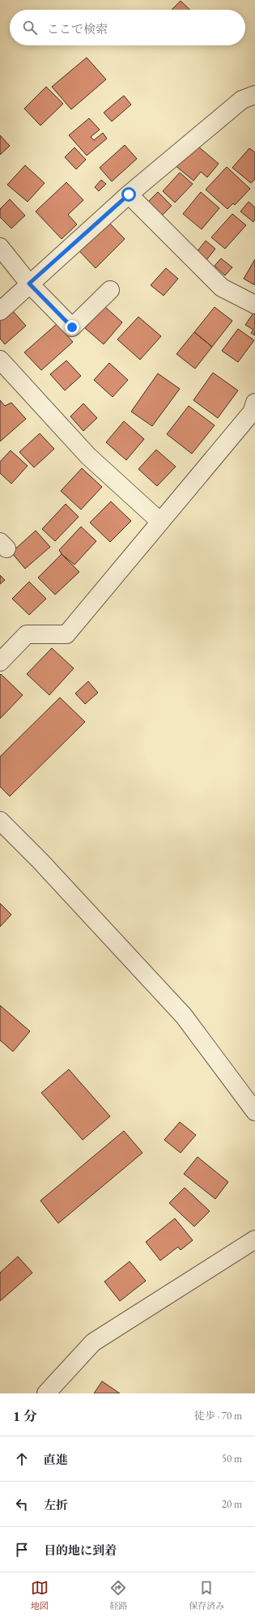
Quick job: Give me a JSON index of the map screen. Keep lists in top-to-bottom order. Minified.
{"page":{"search":"ここで検索","heading":["1 分","徒歩 · 70 m"],"list":[["直進","50 m"],["左折","20 m"],"目的地に到着"],"nav":["地図","経路","保存済み"]}}
